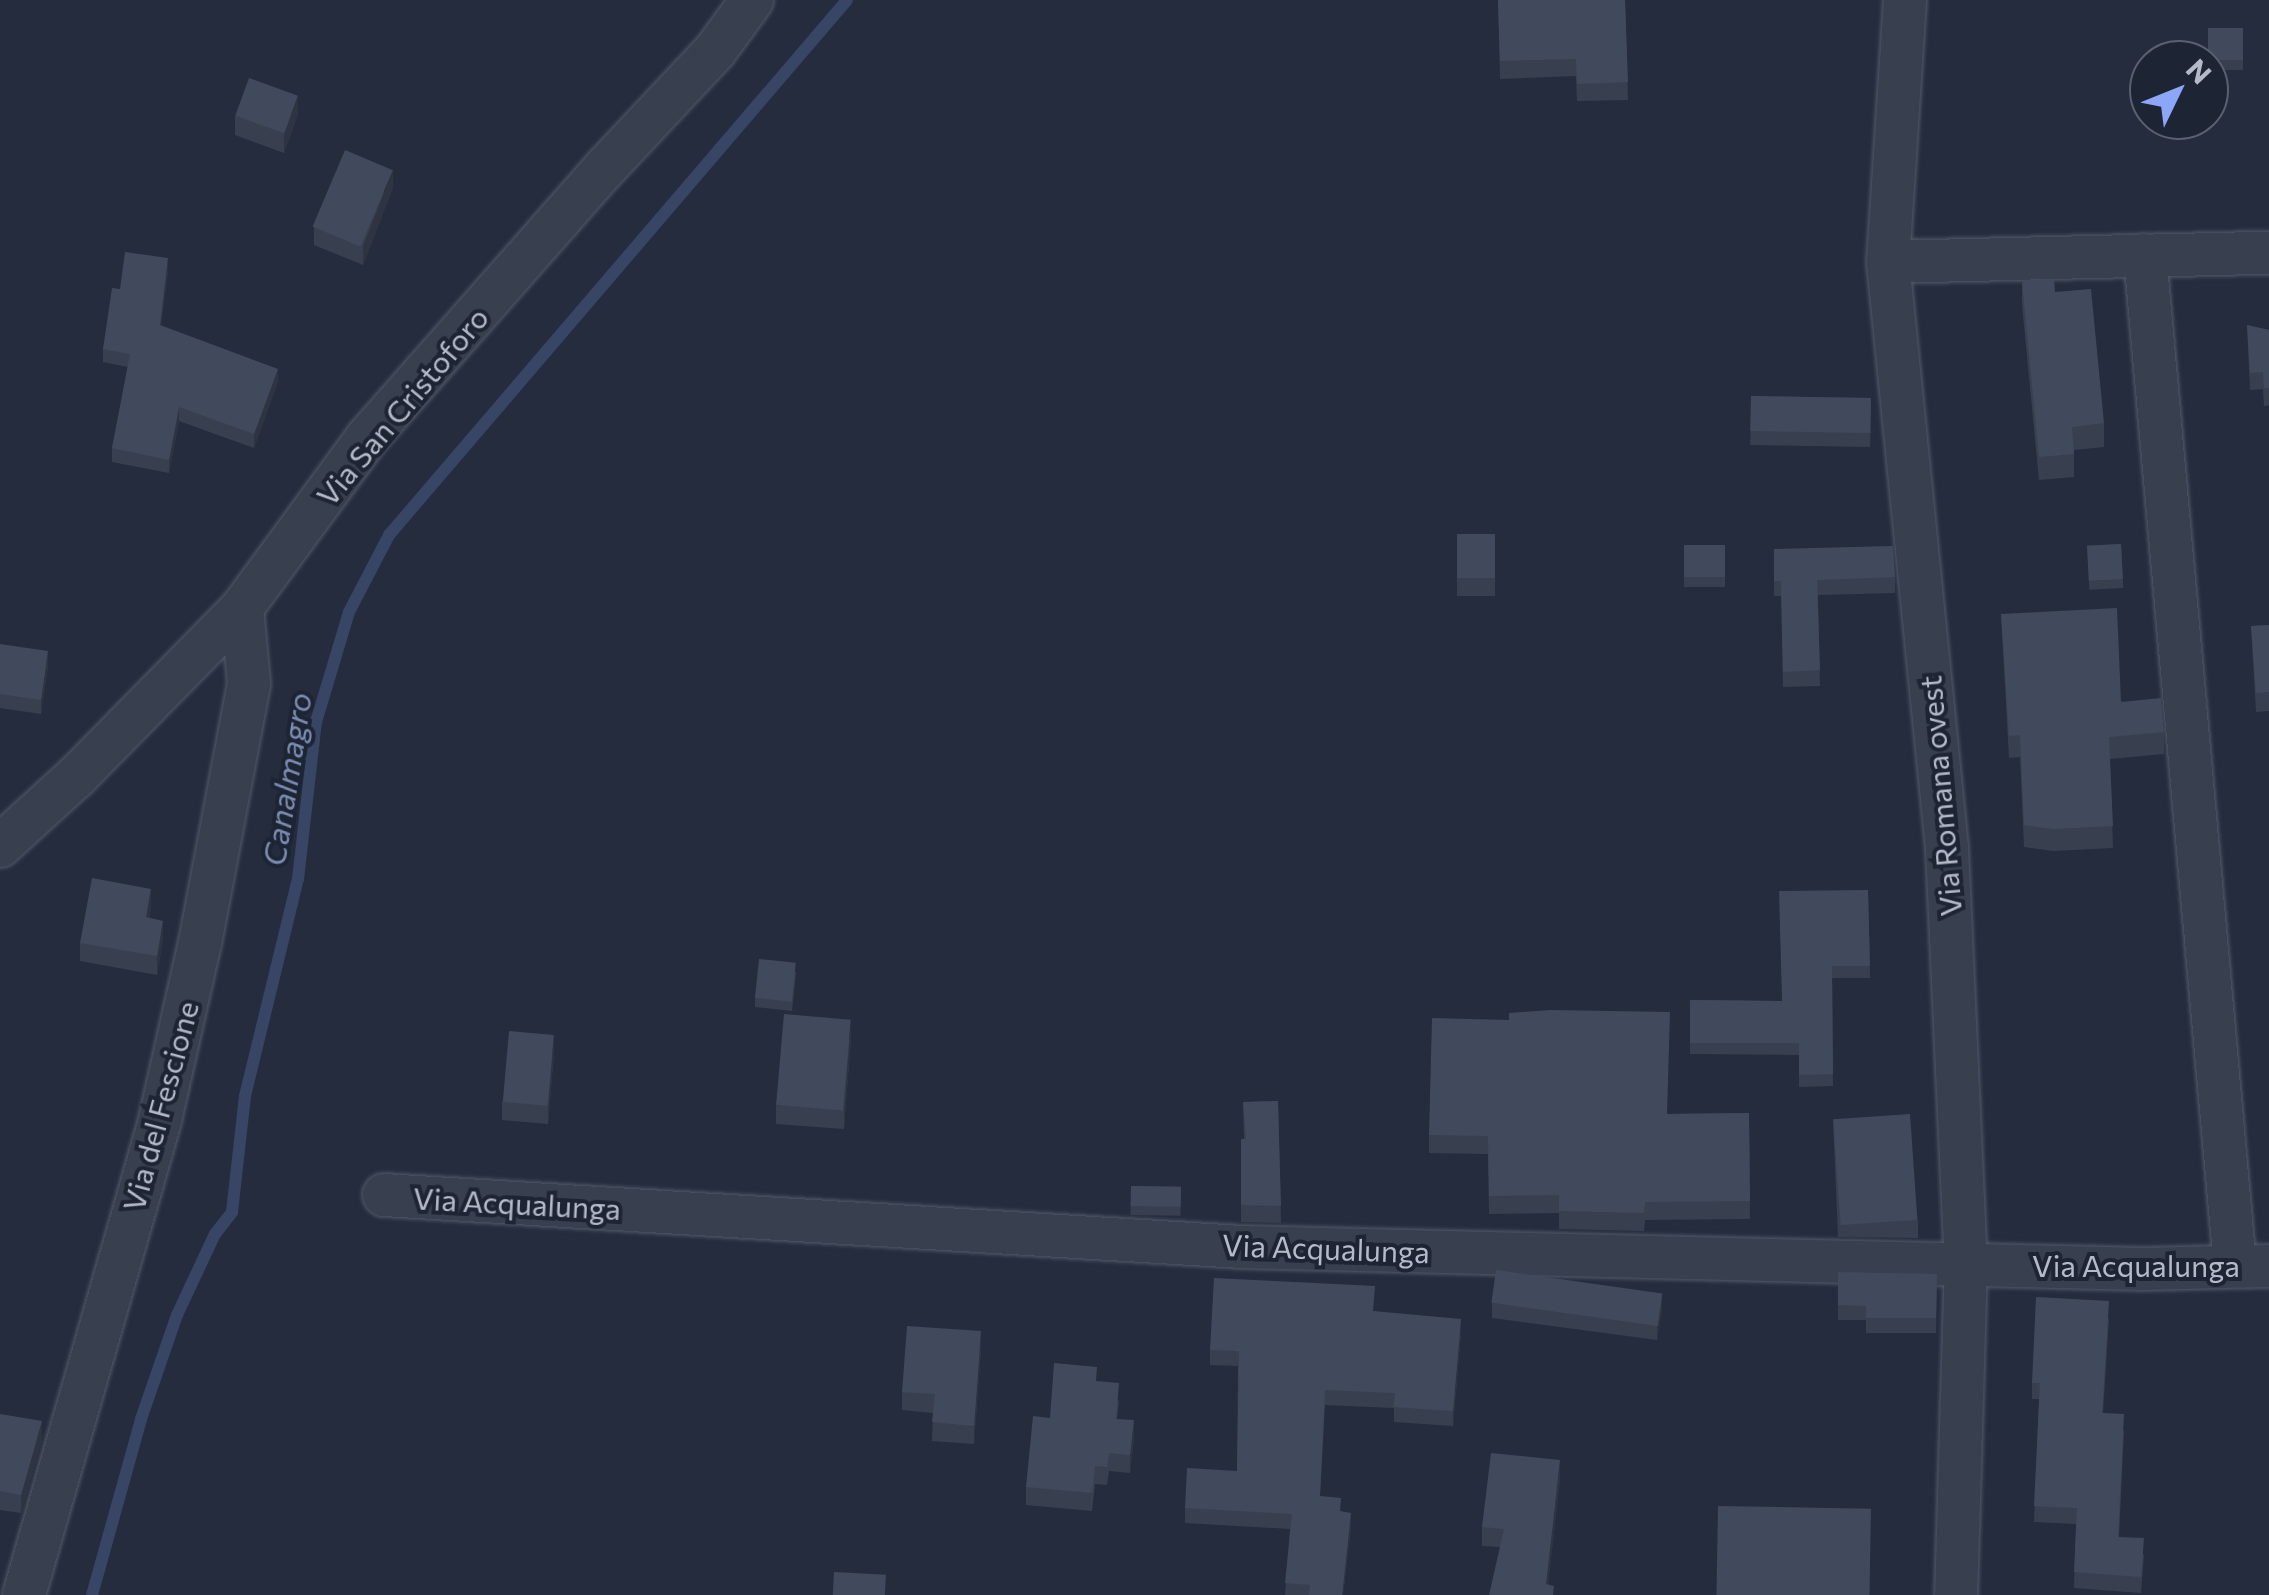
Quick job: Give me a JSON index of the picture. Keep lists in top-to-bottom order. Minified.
{"streets":{"street":["Via San Cristoforo","Via Romana ovest","Via del Fescione","Via Acqualunga"]},"crossings":[["Via San Cristoforo","Via del Fescione"],["Via Romana ovest","Via Acqualunga"]],"water":["Canalmagro"],"north":"top right"}
